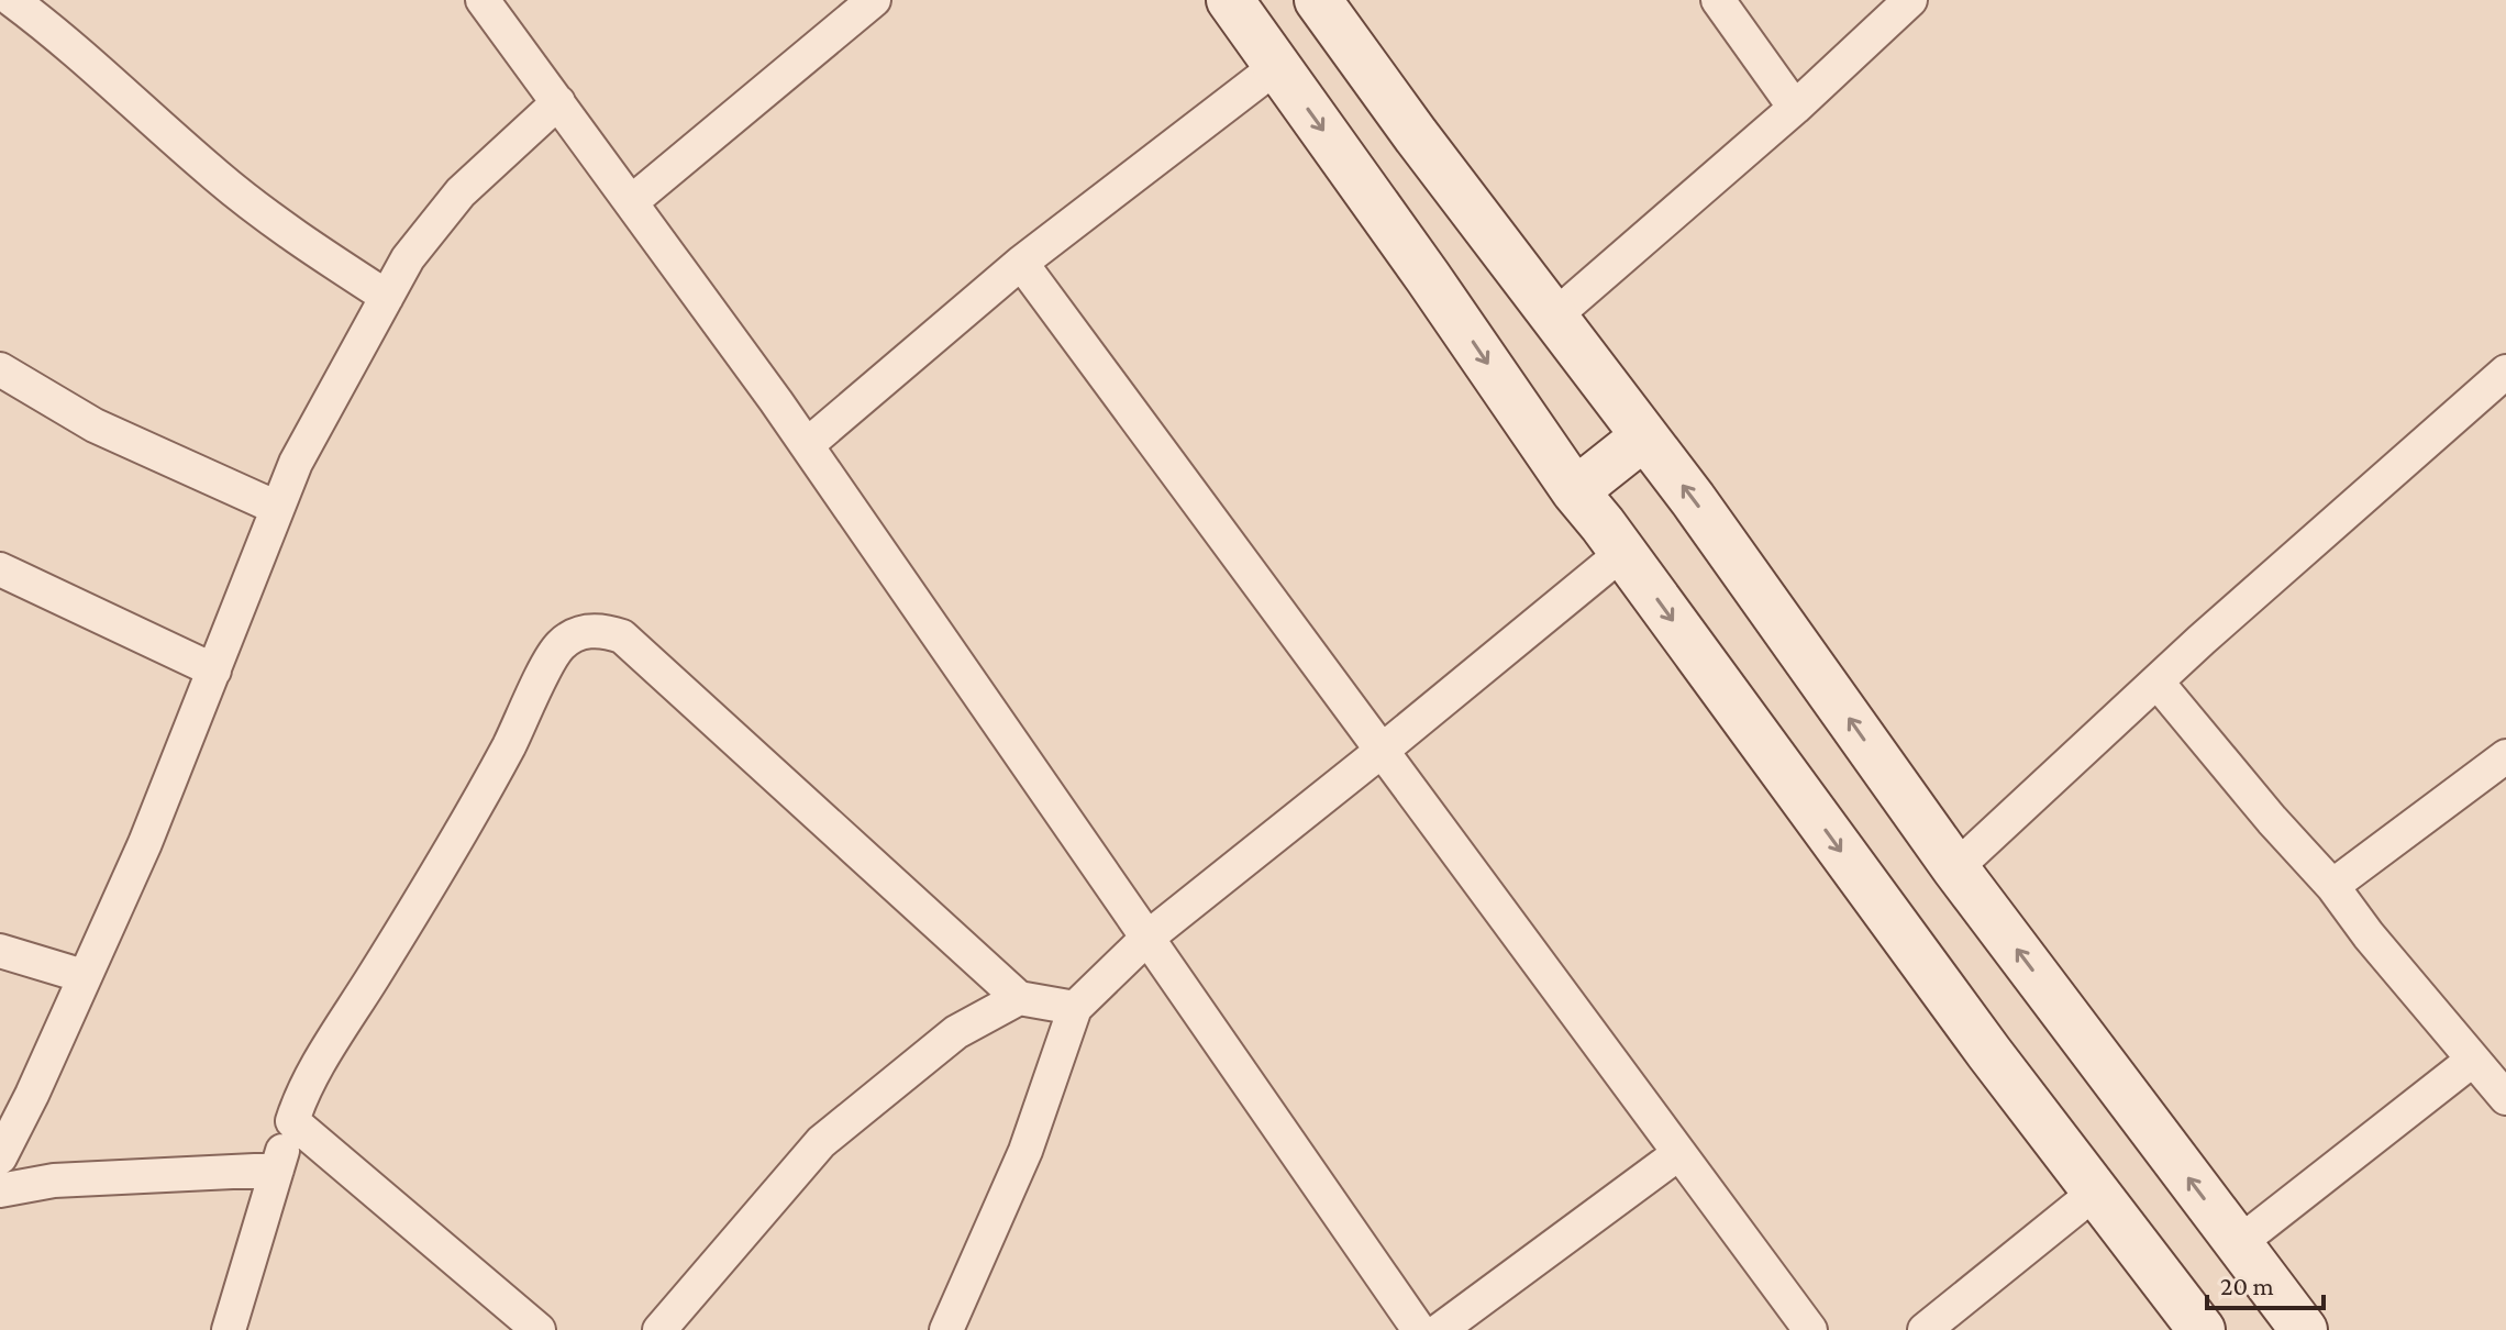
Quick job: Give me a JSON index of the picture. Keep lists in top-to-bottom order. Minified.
{"scale_bar":"20 m"}
